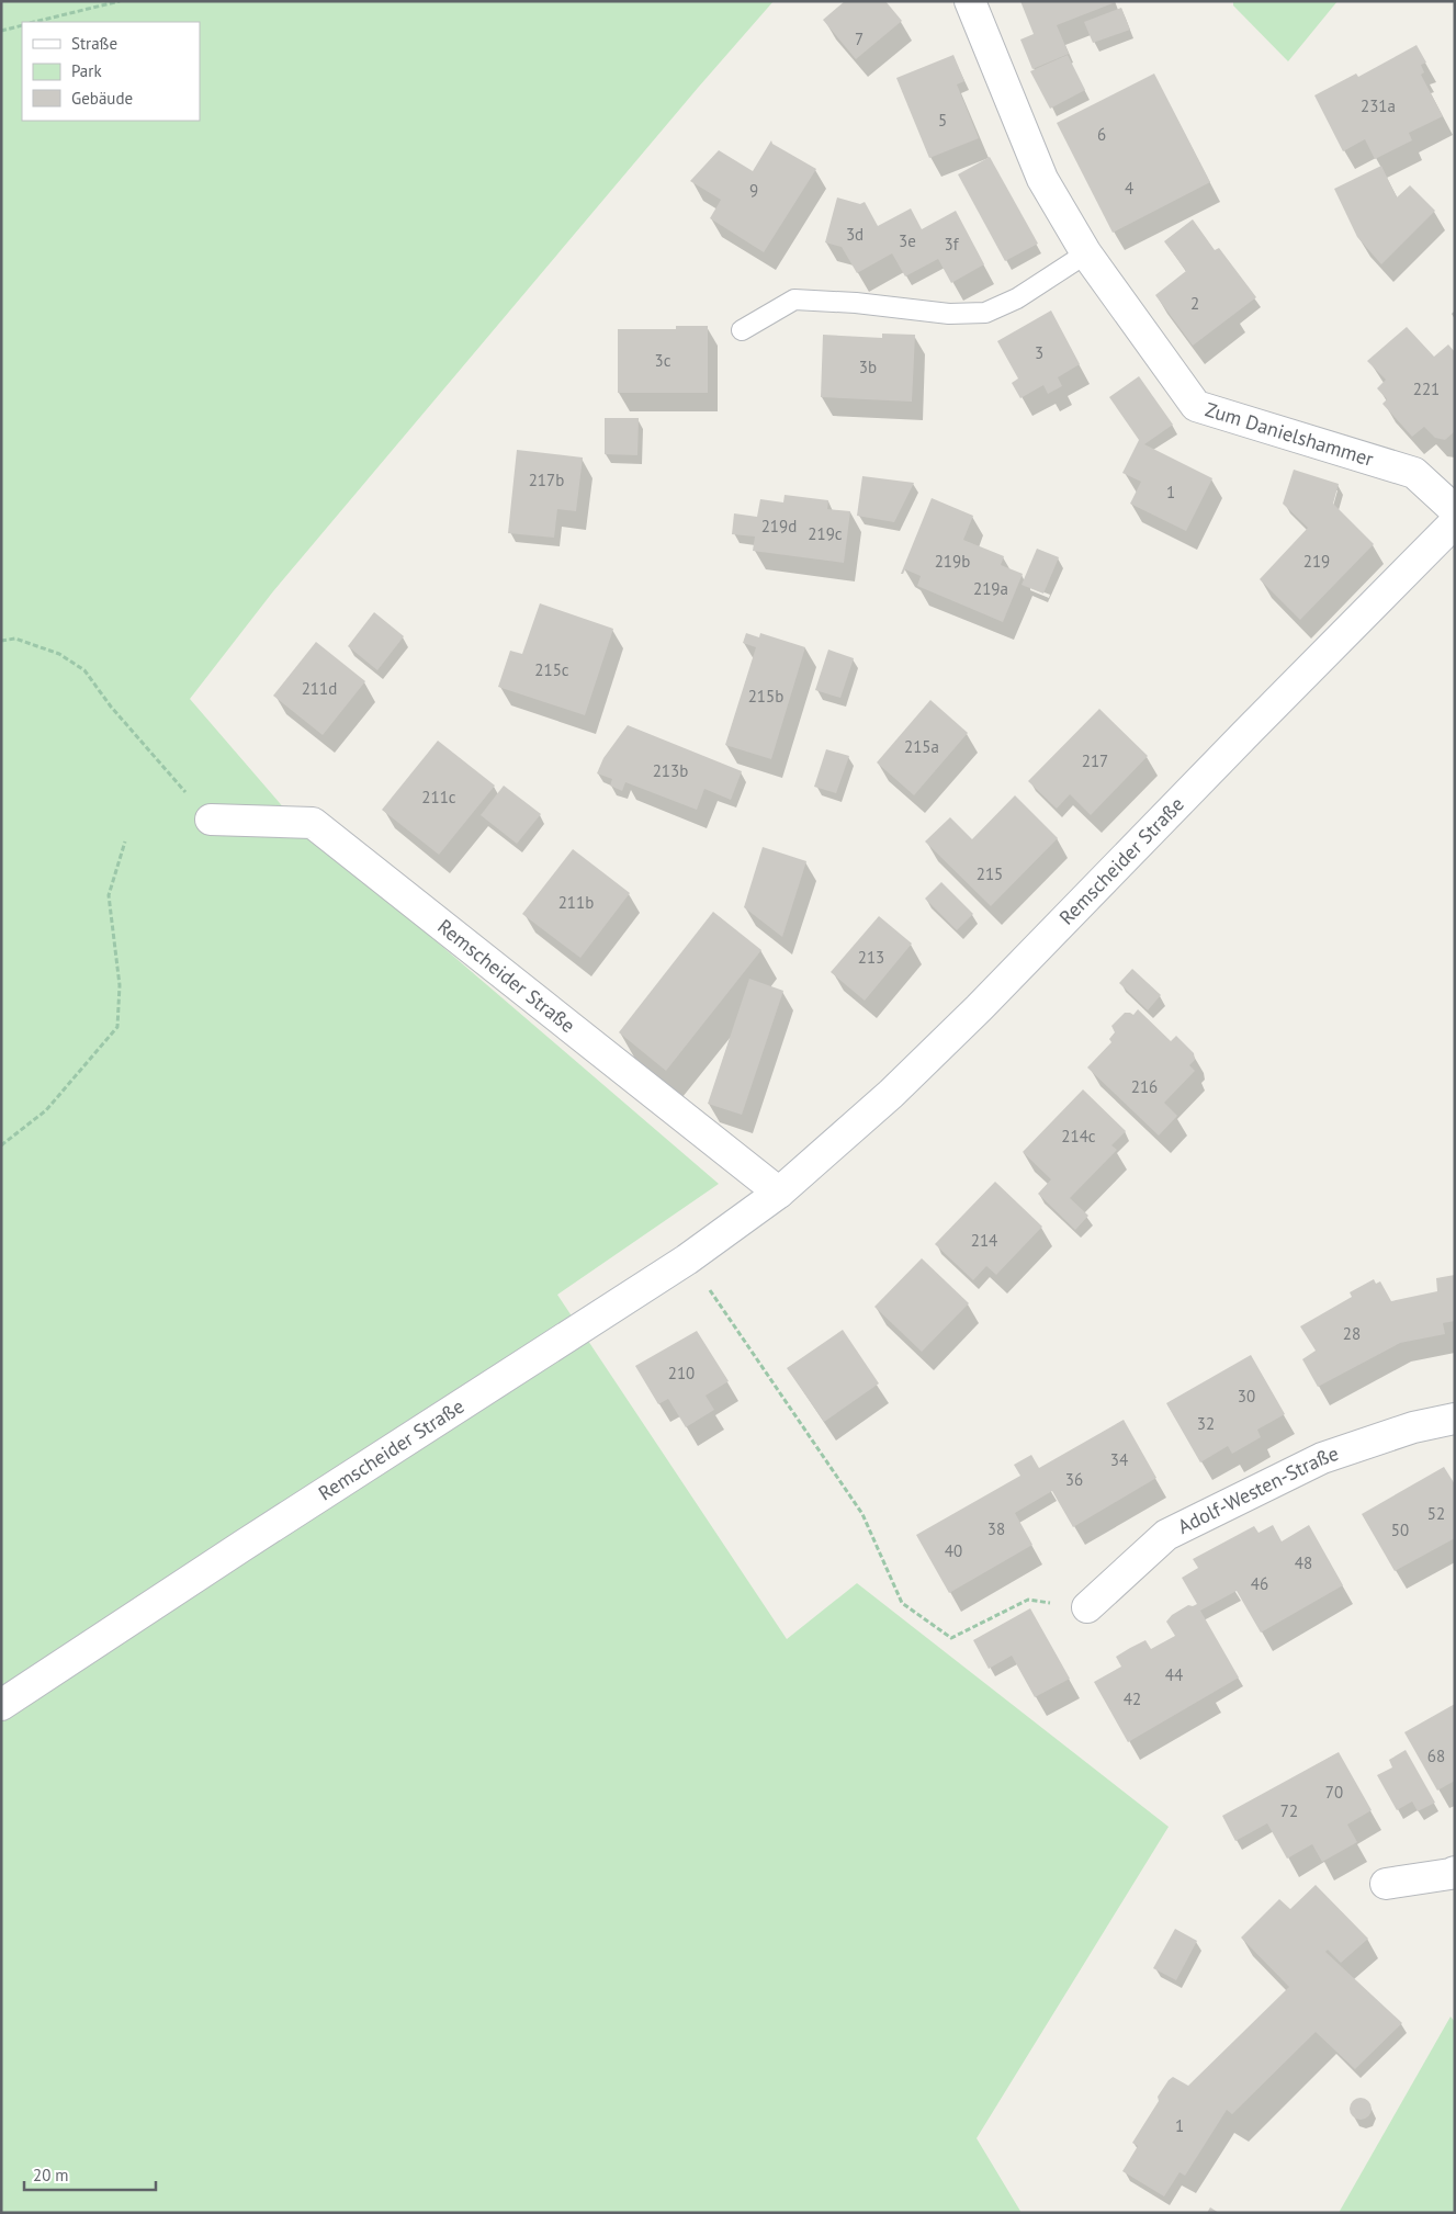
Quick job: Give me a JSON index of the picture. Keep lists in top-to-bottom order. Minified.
{"streets":{"street":["Zum Danielshammer","Remscheider Straße","Adolf-Westen-Straße"]},"house_numbers":["7","231a","5","6","4","9","3d","3e","3f","2","3","3c","3b","221","217b","1","219d","219c","219b","219","219a","215c","211d","215b","215a","217","213b","211c","215","211b","213","216","214c","214","28","210","30","32","34","36","52","38","50","40","48","46","44","42","68","70","72","1"],"legend":["Straße","Park","Gebäude"],"scale_bar":"20 m"}
